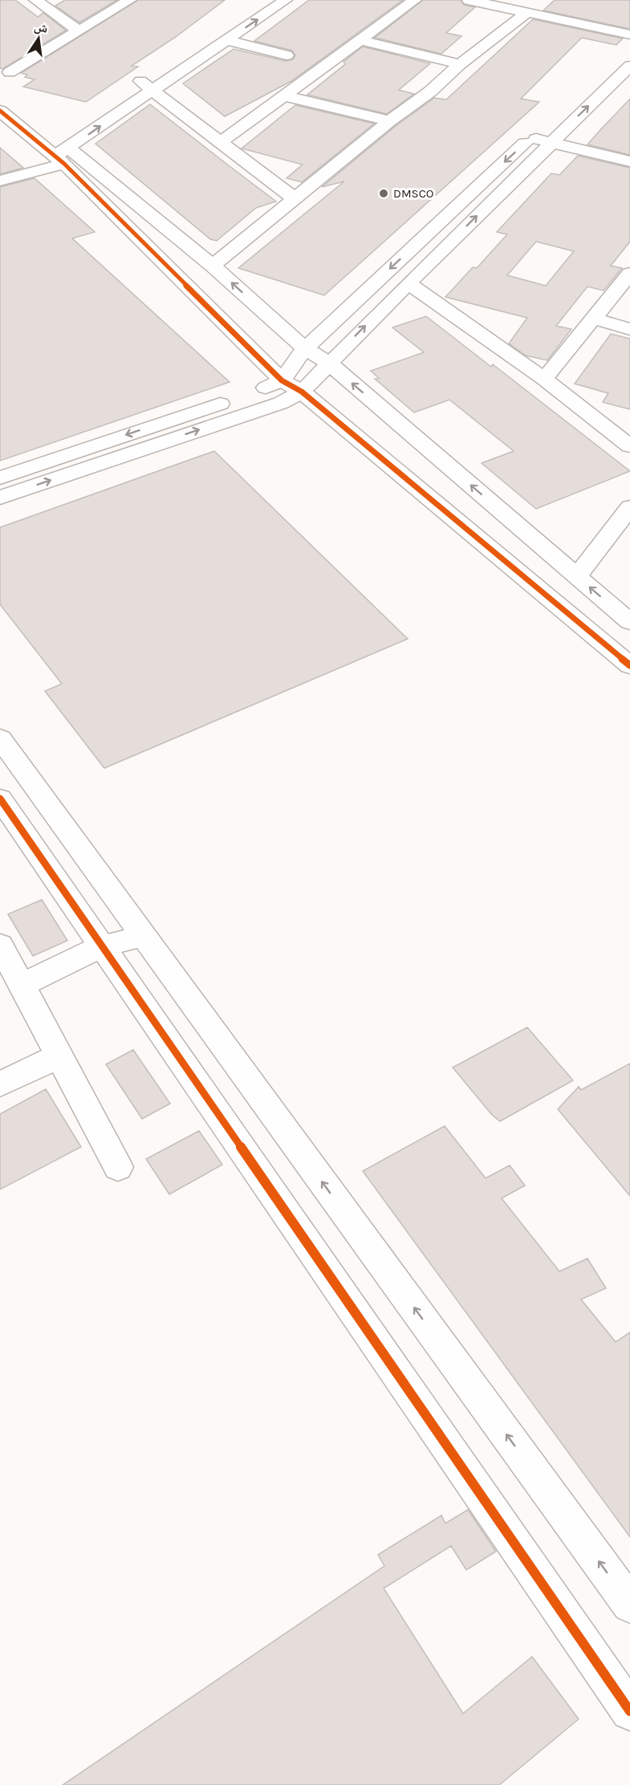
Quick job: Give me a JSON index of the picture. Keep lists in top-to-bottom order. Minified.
{"places":["DMSCO"],"north":"top"}
